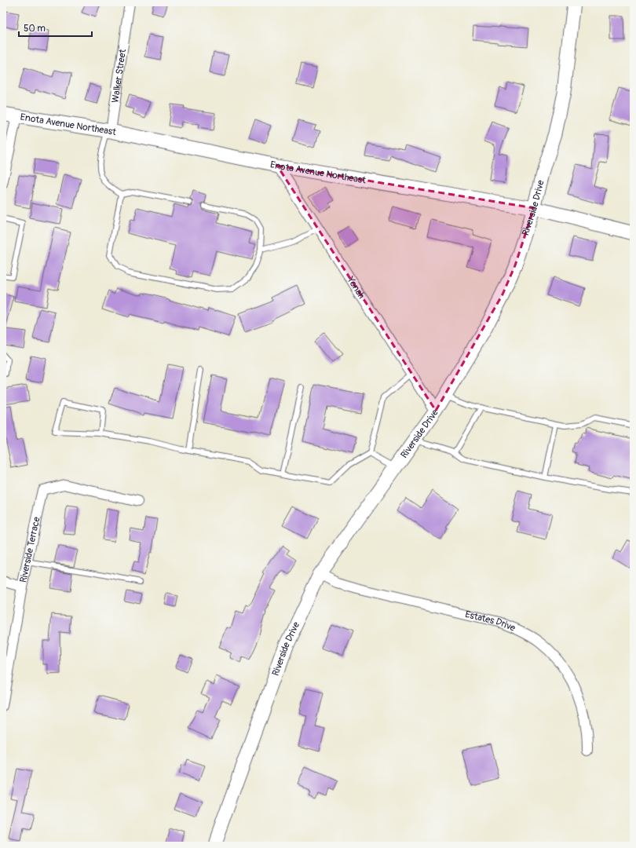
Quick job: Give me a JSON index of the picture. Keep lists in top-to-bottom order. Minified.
{"streets":{"street":["Walker Street","Enota Avenue Northeast","Riverside Drive","Yonah","Riverside Terrace","Estates Drive"]},"crossings":[["Walker Street","Enota Avenue Northeast"],["Enota Avenue Northeast","Riverside Drive"],["Enota Avenue Northeast","Yonah"],["Riverside Drive","Yonah"],["Riverside Drive","Estates Drive"]],"scale_bar":"50 m"}
